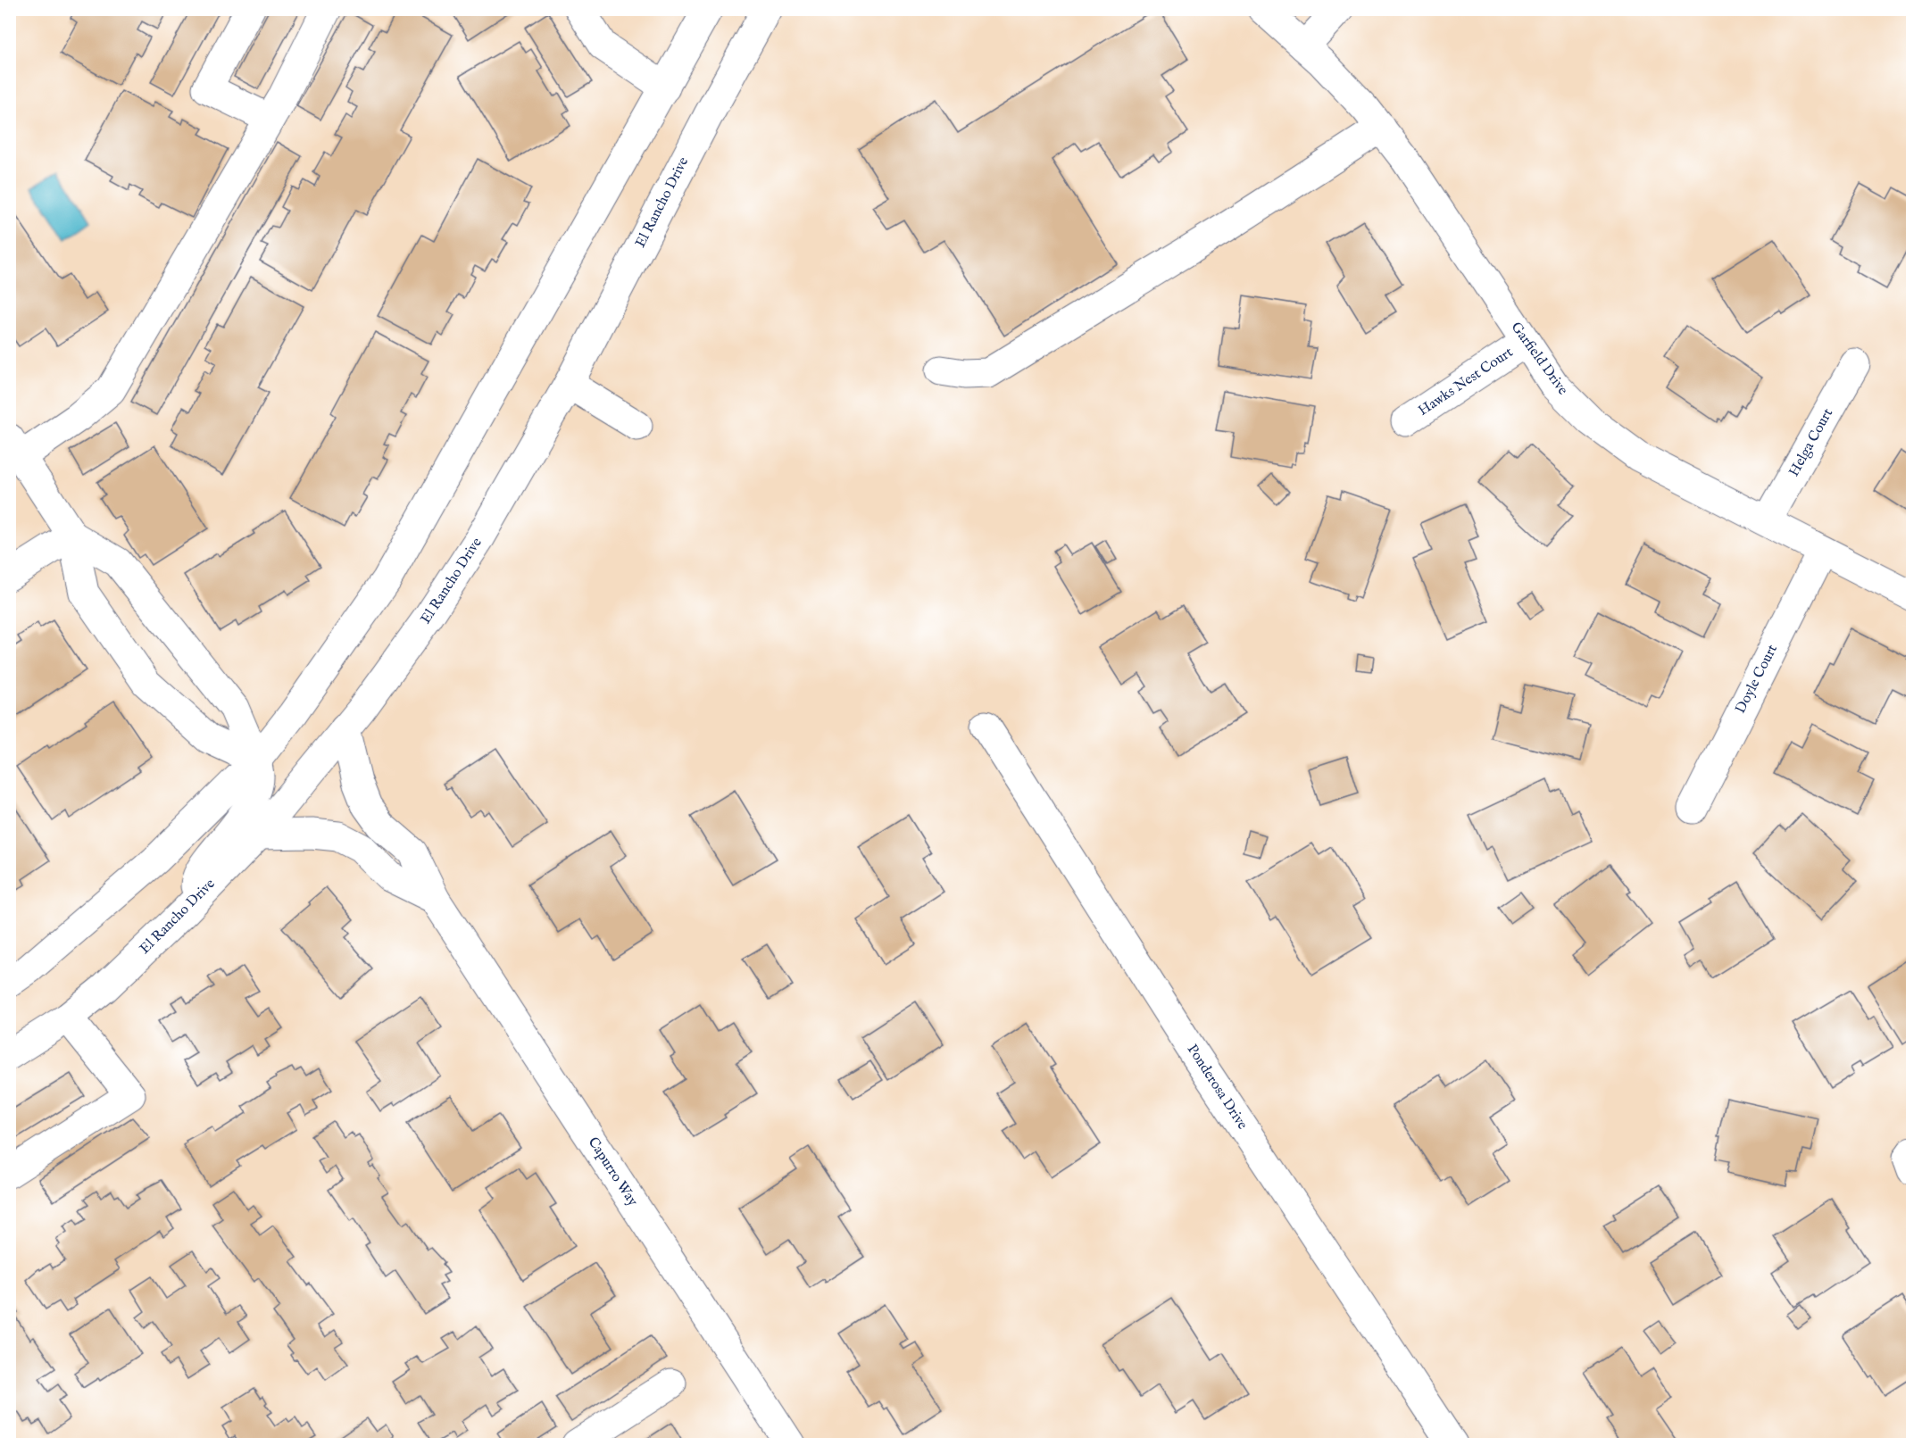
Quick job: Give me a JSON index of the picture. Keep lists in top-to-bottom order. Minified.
{"streets":{"street":["El Rancho Drive","Garfield Drive","Hawks Nest Court","Helga Court","Doyle Court","Ponderosa Drive","Capurro Way"]},"crossings":[["El Rancho Drive","Capurro Way"],["Garfield Drive","Hawks Nest Court"],["Garfield Drive","Helga Court"],["Garfield Drive","Doyle Court"]]}
